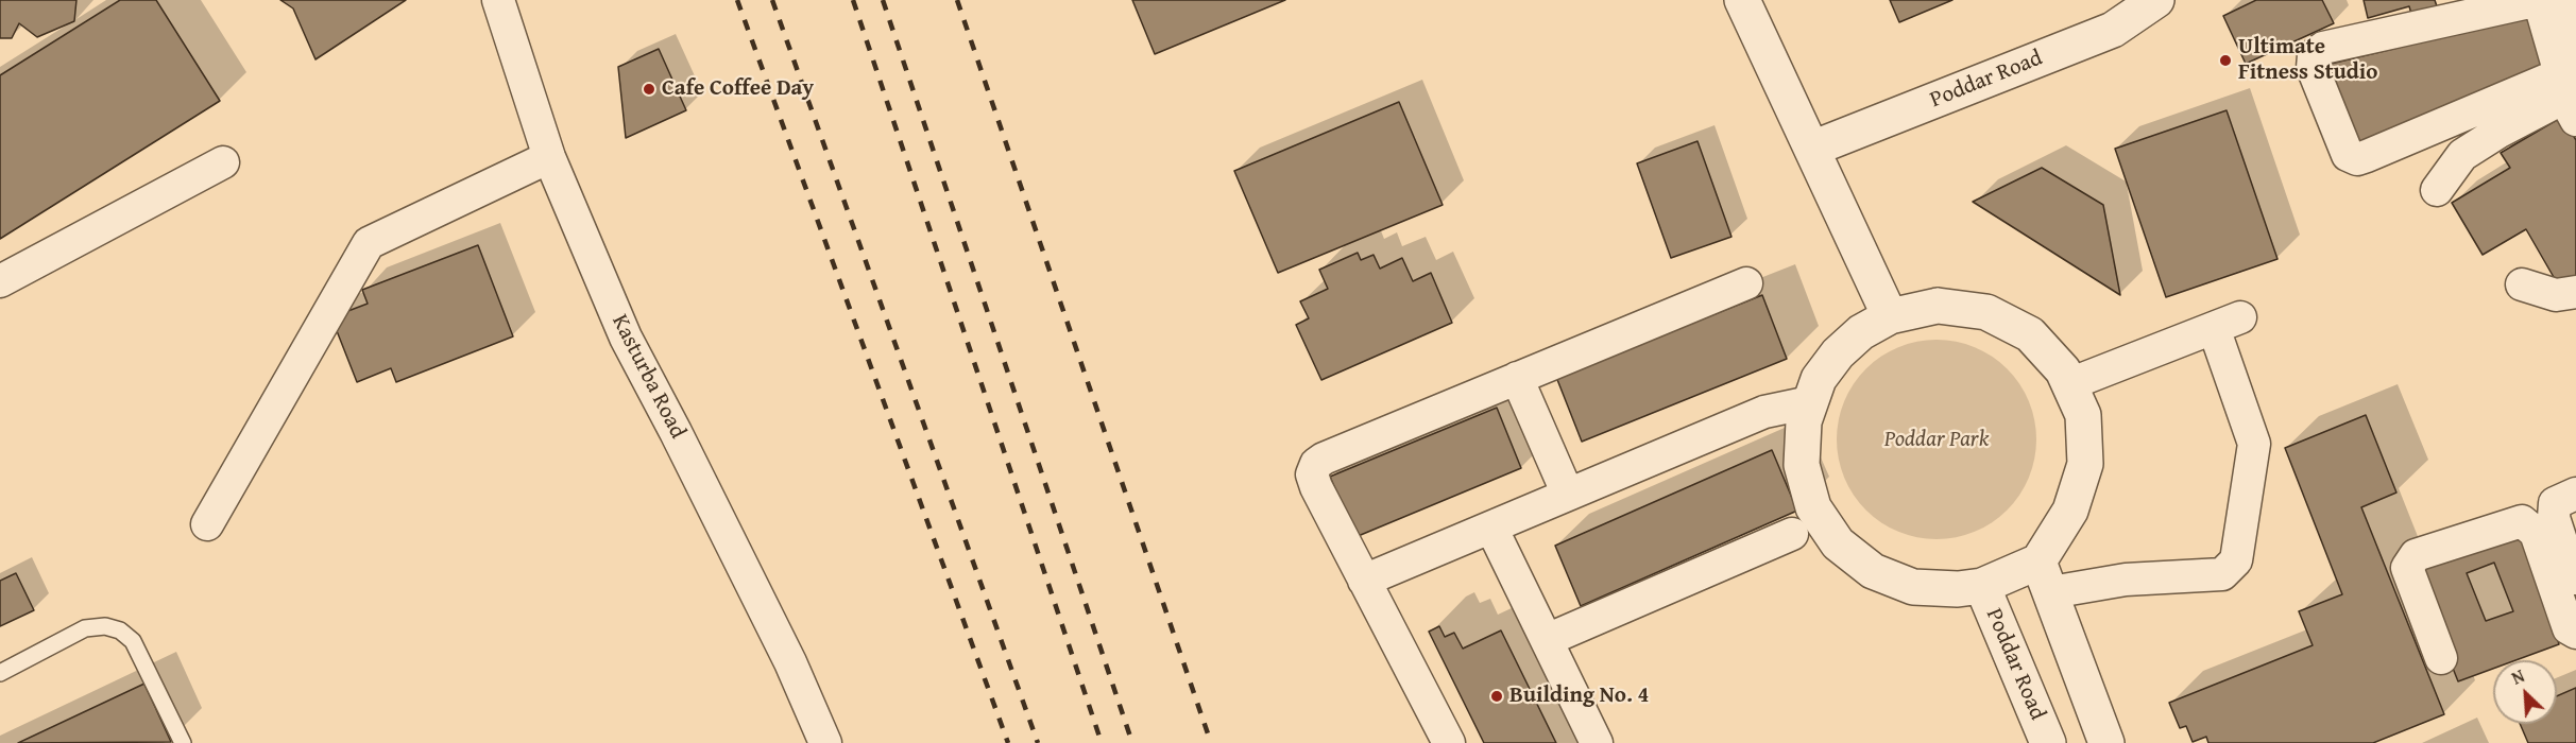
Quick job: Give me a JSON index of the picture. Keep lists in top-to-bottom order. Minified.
{"streets":{"street":["Poddar Road","Kasturba Road"]},"parks":["Poddar Park"],"places":["Ultimate Fitness Studio","Cafe Coffee Day","Building No. 4"],"north":"top left"}
